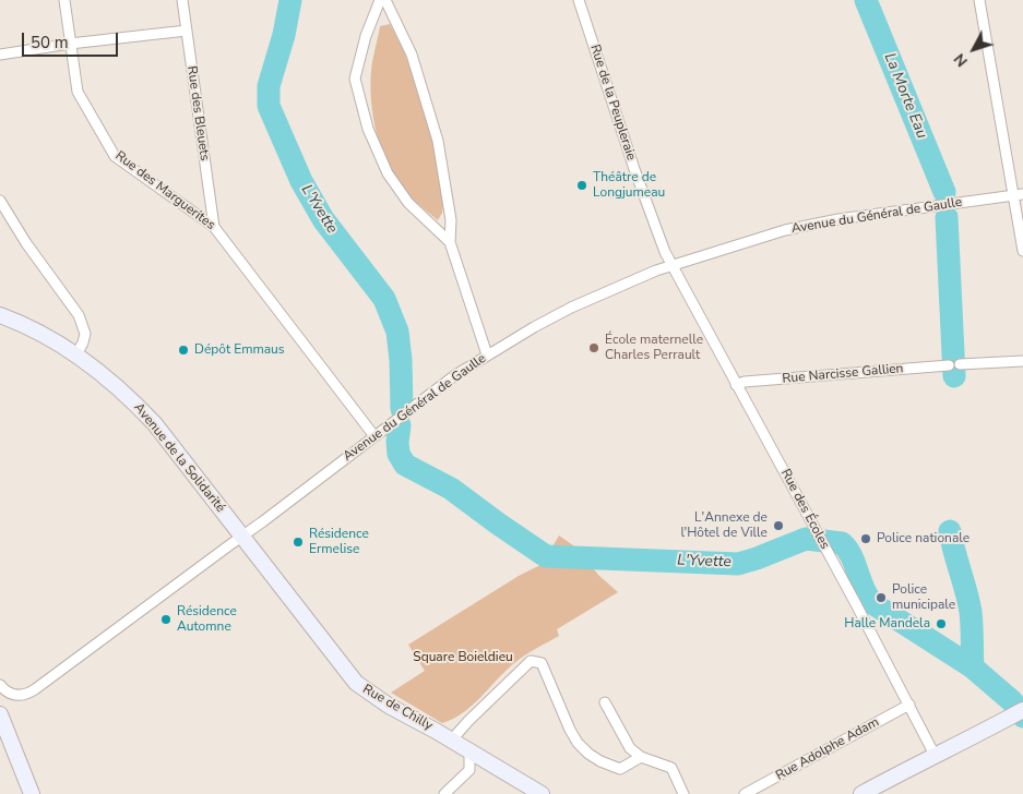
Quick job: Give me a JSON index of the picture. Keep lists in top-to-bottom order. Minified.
{"streets":{"main road":["Avenue de la Solidarité","Rue de Chilly"],"street":["Rue de la Peupleraie","Rue des Bleuets","Rue des Marguerites","Avenue du Général de Gaulle","Rue Narcisse Gallien","Rue des Écoles","Rue Adolphe Adam"]},"crossings":[["Rue de la Peupleraie","Avenue du Général de Gaulle"],["Rue de la Peupleraie","Rue des Écoles"],["Rue des Bleuets","Rue des Marguerites"],["Rue des Marguerites","Avenue du Général de Gaulle"],["Avenue du Général de Gaulle","Avenue de la Solidarité"],["Avenue du Général de Gaulle","Rue des Écoles"],["Avenue du Général de Gaulle","Rue de Chilly"],["Rue Narcisse Gallien","Rue des Écoles"],["Avenue de la Solidarité","Rue de Chilly"],["Rue des Écoles","Rue Adolphe Adam"]],"water":["La Morte Eau","L'Yvette"],"parks":["Square Boieldieu"],"places":["Théâtre de Longjumeau","École maternelle Charles Perrault","Dépôt Emmaus","L'Annexe de l'Hôtel de Ville","Police nationale","Résidence Ermelise","Police municipale","Résidence Automne","Halle Mandela"],"scale_bar":"50 m","north":"bottom left"}
